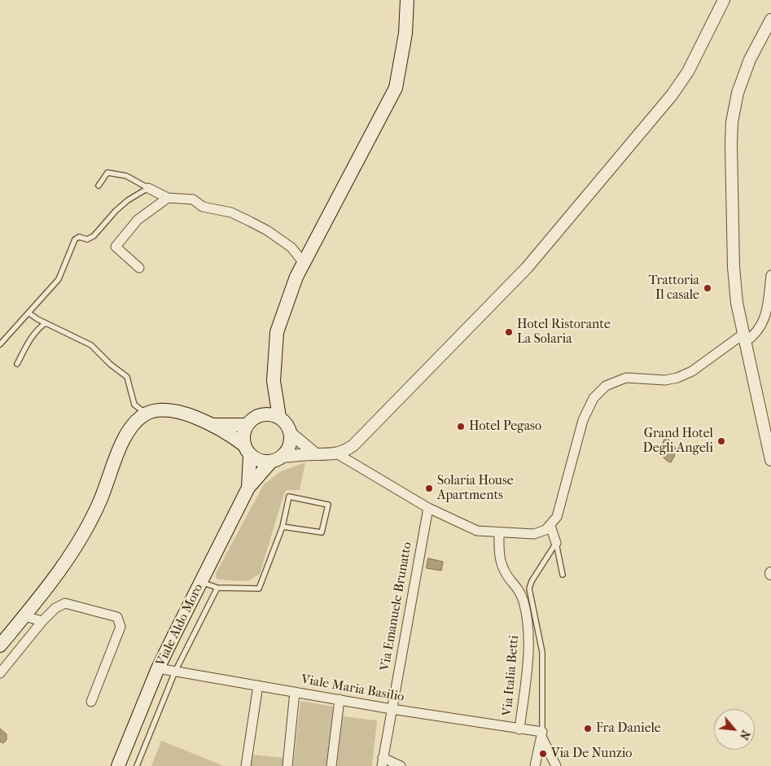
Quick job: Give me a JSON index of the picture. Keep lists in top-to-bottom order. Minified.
{"streets":{"main road":["Viale Aldo Moro"],"street":["Via Emanuele Brunatto","Via Italia Betti","Viale Maria Basilio"]},"crossings":[["Via Emanuele Brunatto","Viale Maria Basilio"],["Viale Aldo Moro","Viale Maria Basilio"],["Via Italia Betti","Viale Maria Basilio"]],"places":["Trattoria Il casale","Hotel Ristorante La Solaria","Hotel Pegaso","Grand Hotel Degli Angeli","Solaria House Apartments","Fra Daniele","Via De Nunzio"],"north":"bottom right"}
